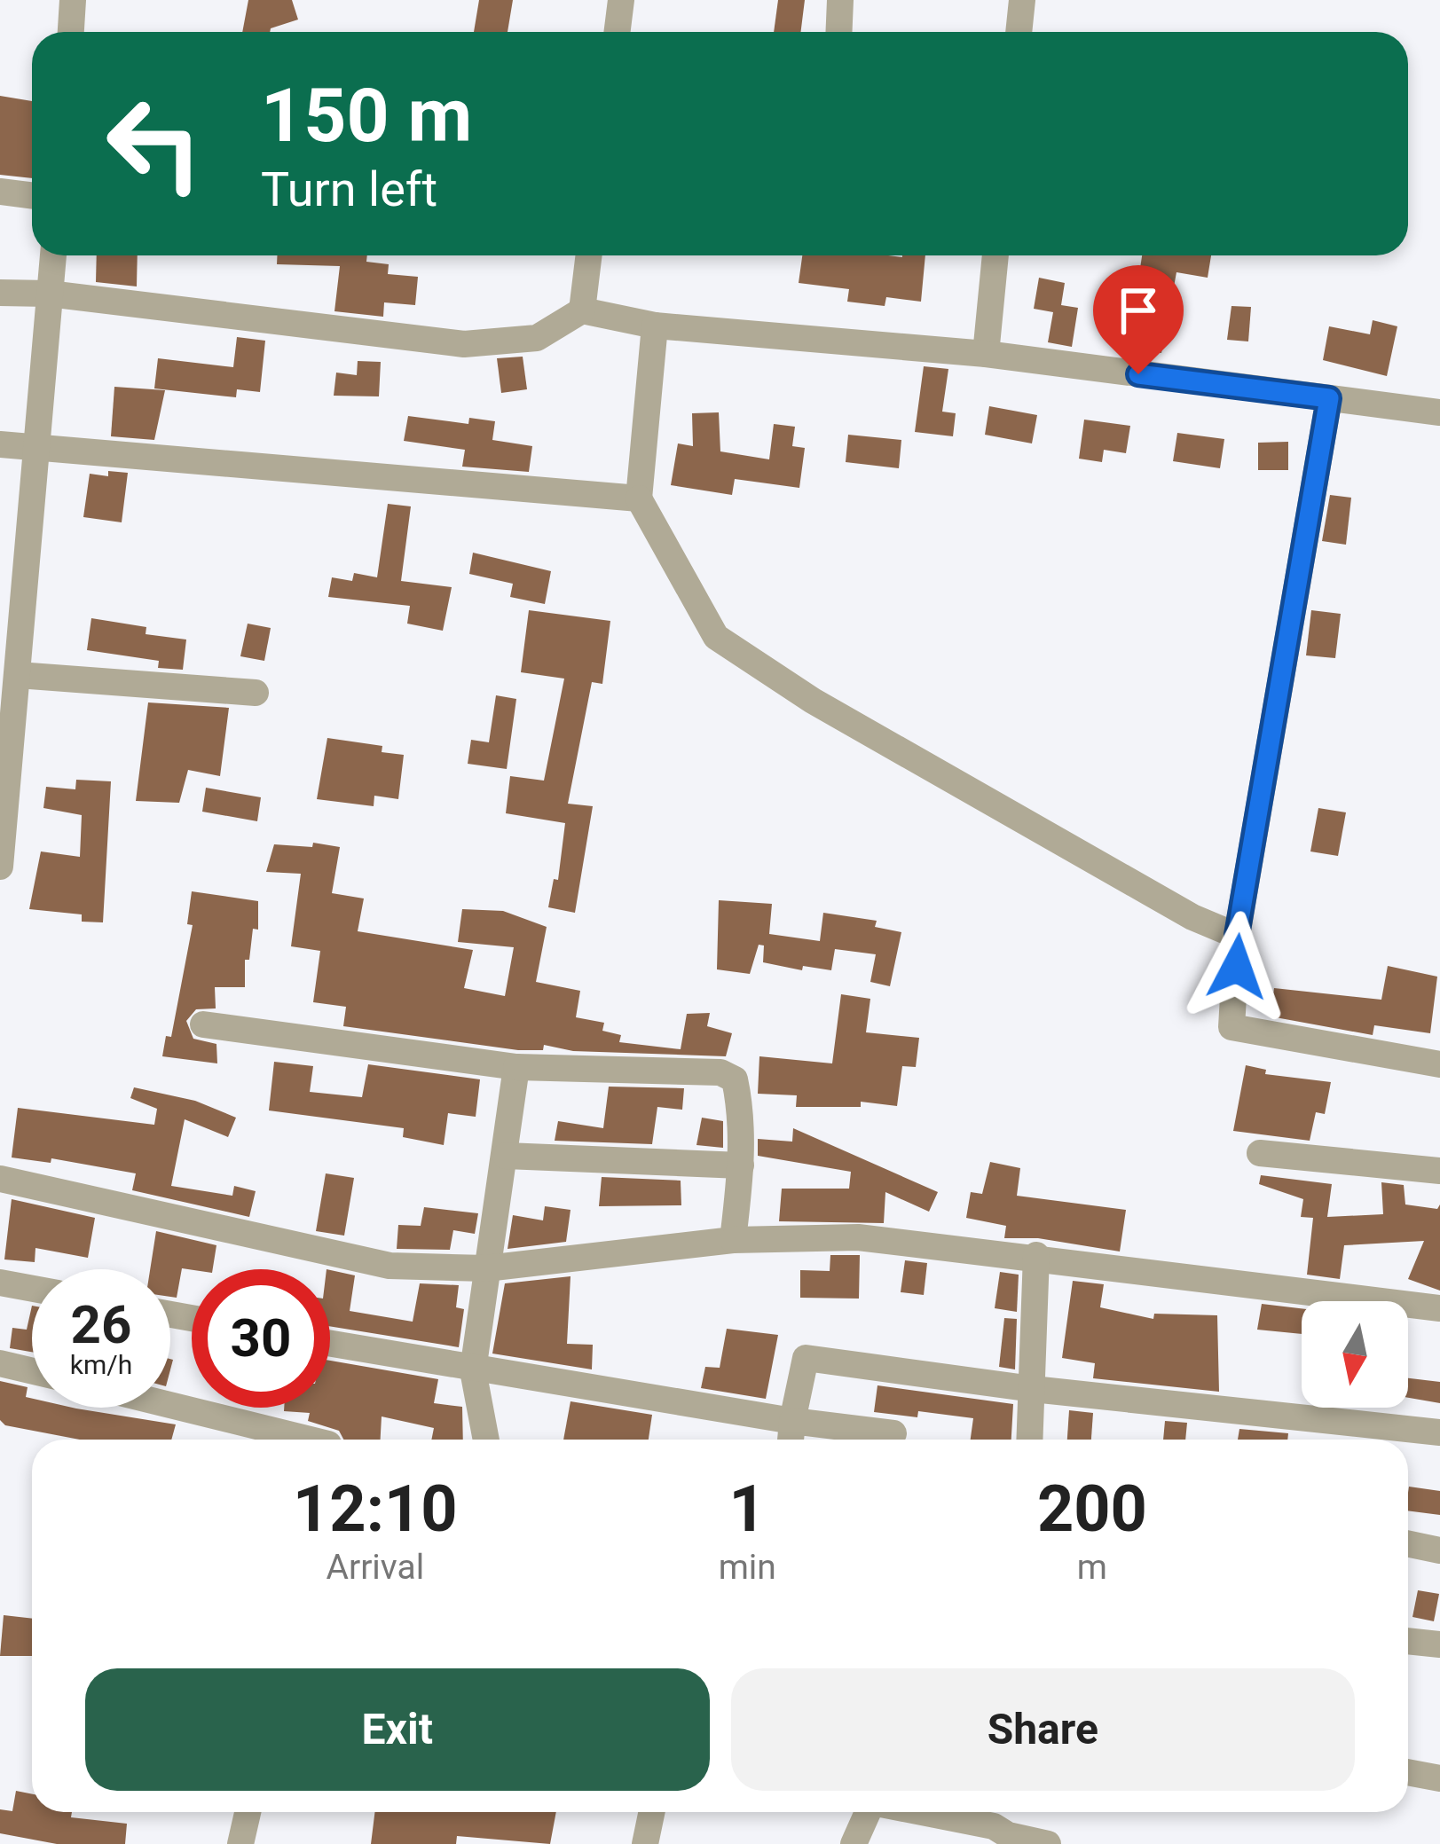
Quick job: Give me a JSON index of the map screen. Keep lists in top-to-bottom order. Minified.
{"north":"bottom","page":{"turn":["150 m","Turn left"],"speed":"26 km/h","limit":"30","eta":["12:10","Arrival","1","min","200","m"],"buttons":["Exit","Share"]}}
